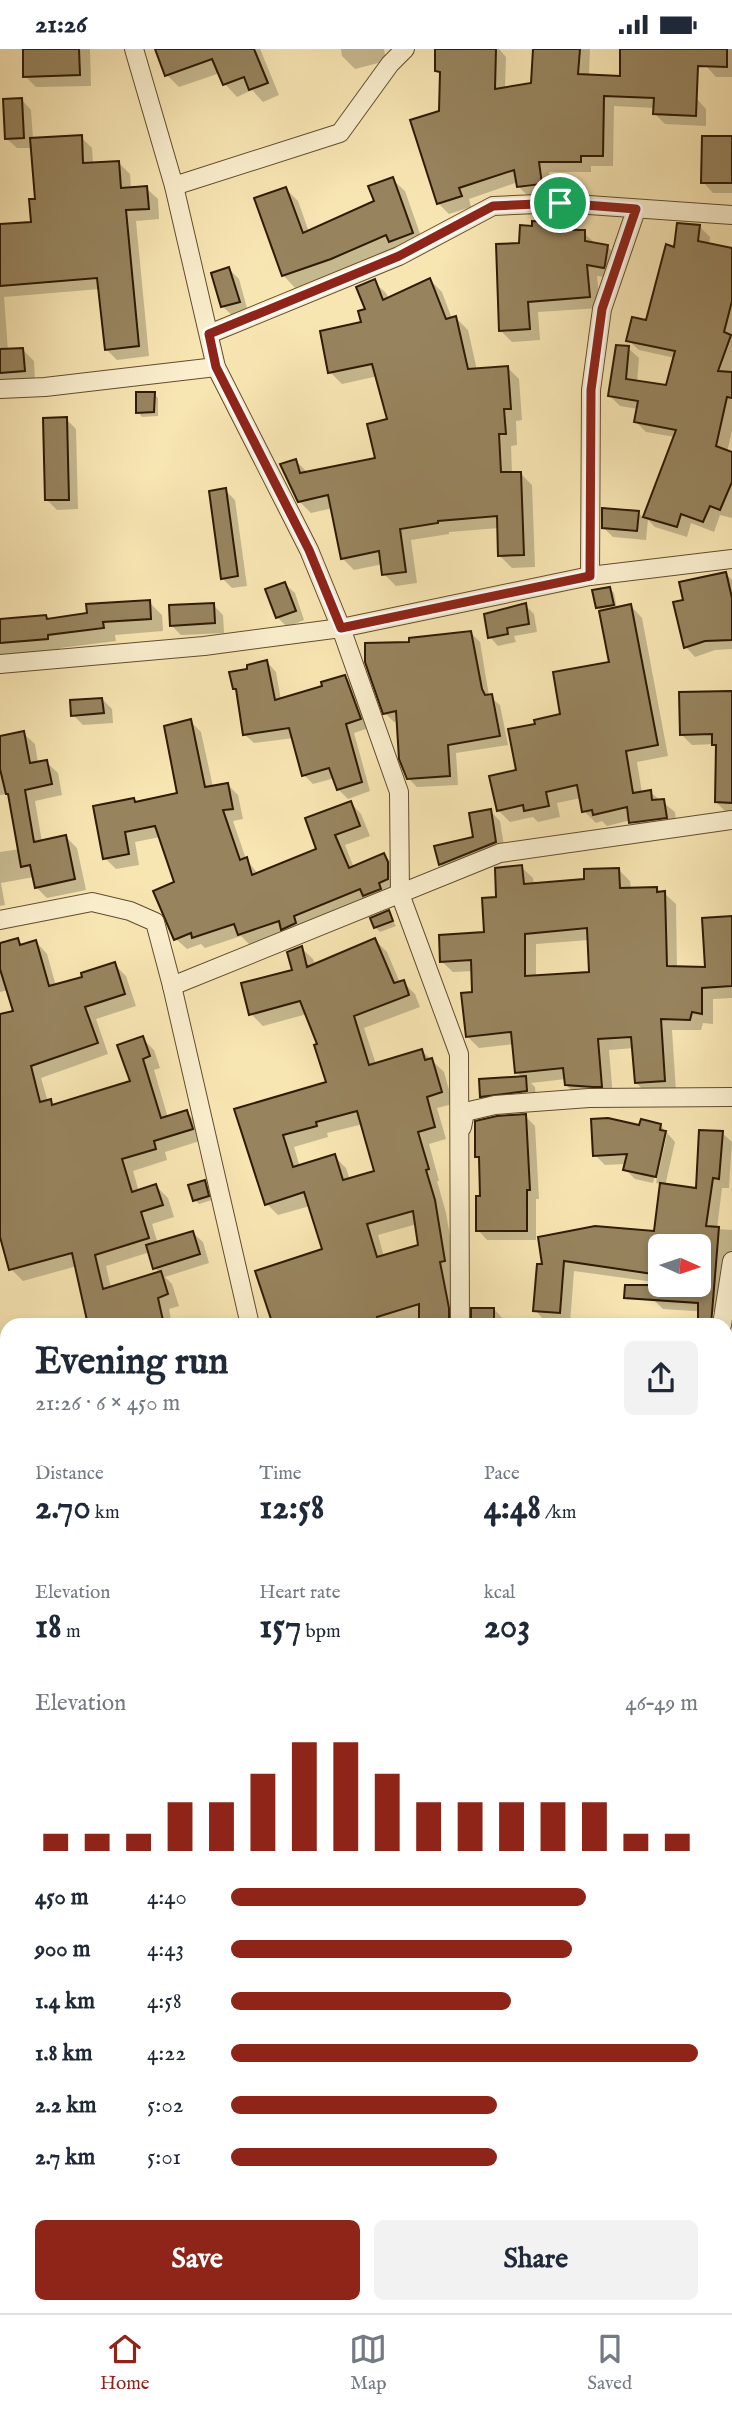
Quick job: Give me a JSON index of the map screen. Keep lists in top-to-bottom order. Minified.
{"north":"right","page":{"status":"21:26","heading":["Evening run","21:26 · 6 × 450 m"],"stats":[["Distance","2.70 km"],["Time","12:58"],["Pace","4:48 /km"],["Elevation","18 m"],["Heart rate","157 bpm"],["kcal","203"]],"chart":["Elevation","46–49 m"],"list":[{"name":"450 m","note":"4:40"},{"name":"900 m","note":"4:43"},{"name":"1.4 km","note":"4:58"},{"name":"1.8 km","note":"4:22"},{"name":"2.2 km","note":"5:02"},{"name":"2.7 km","note":"5:01"}],"buttons":["Save","Share"],"tabs":["Home","Map","Saved"]}}
